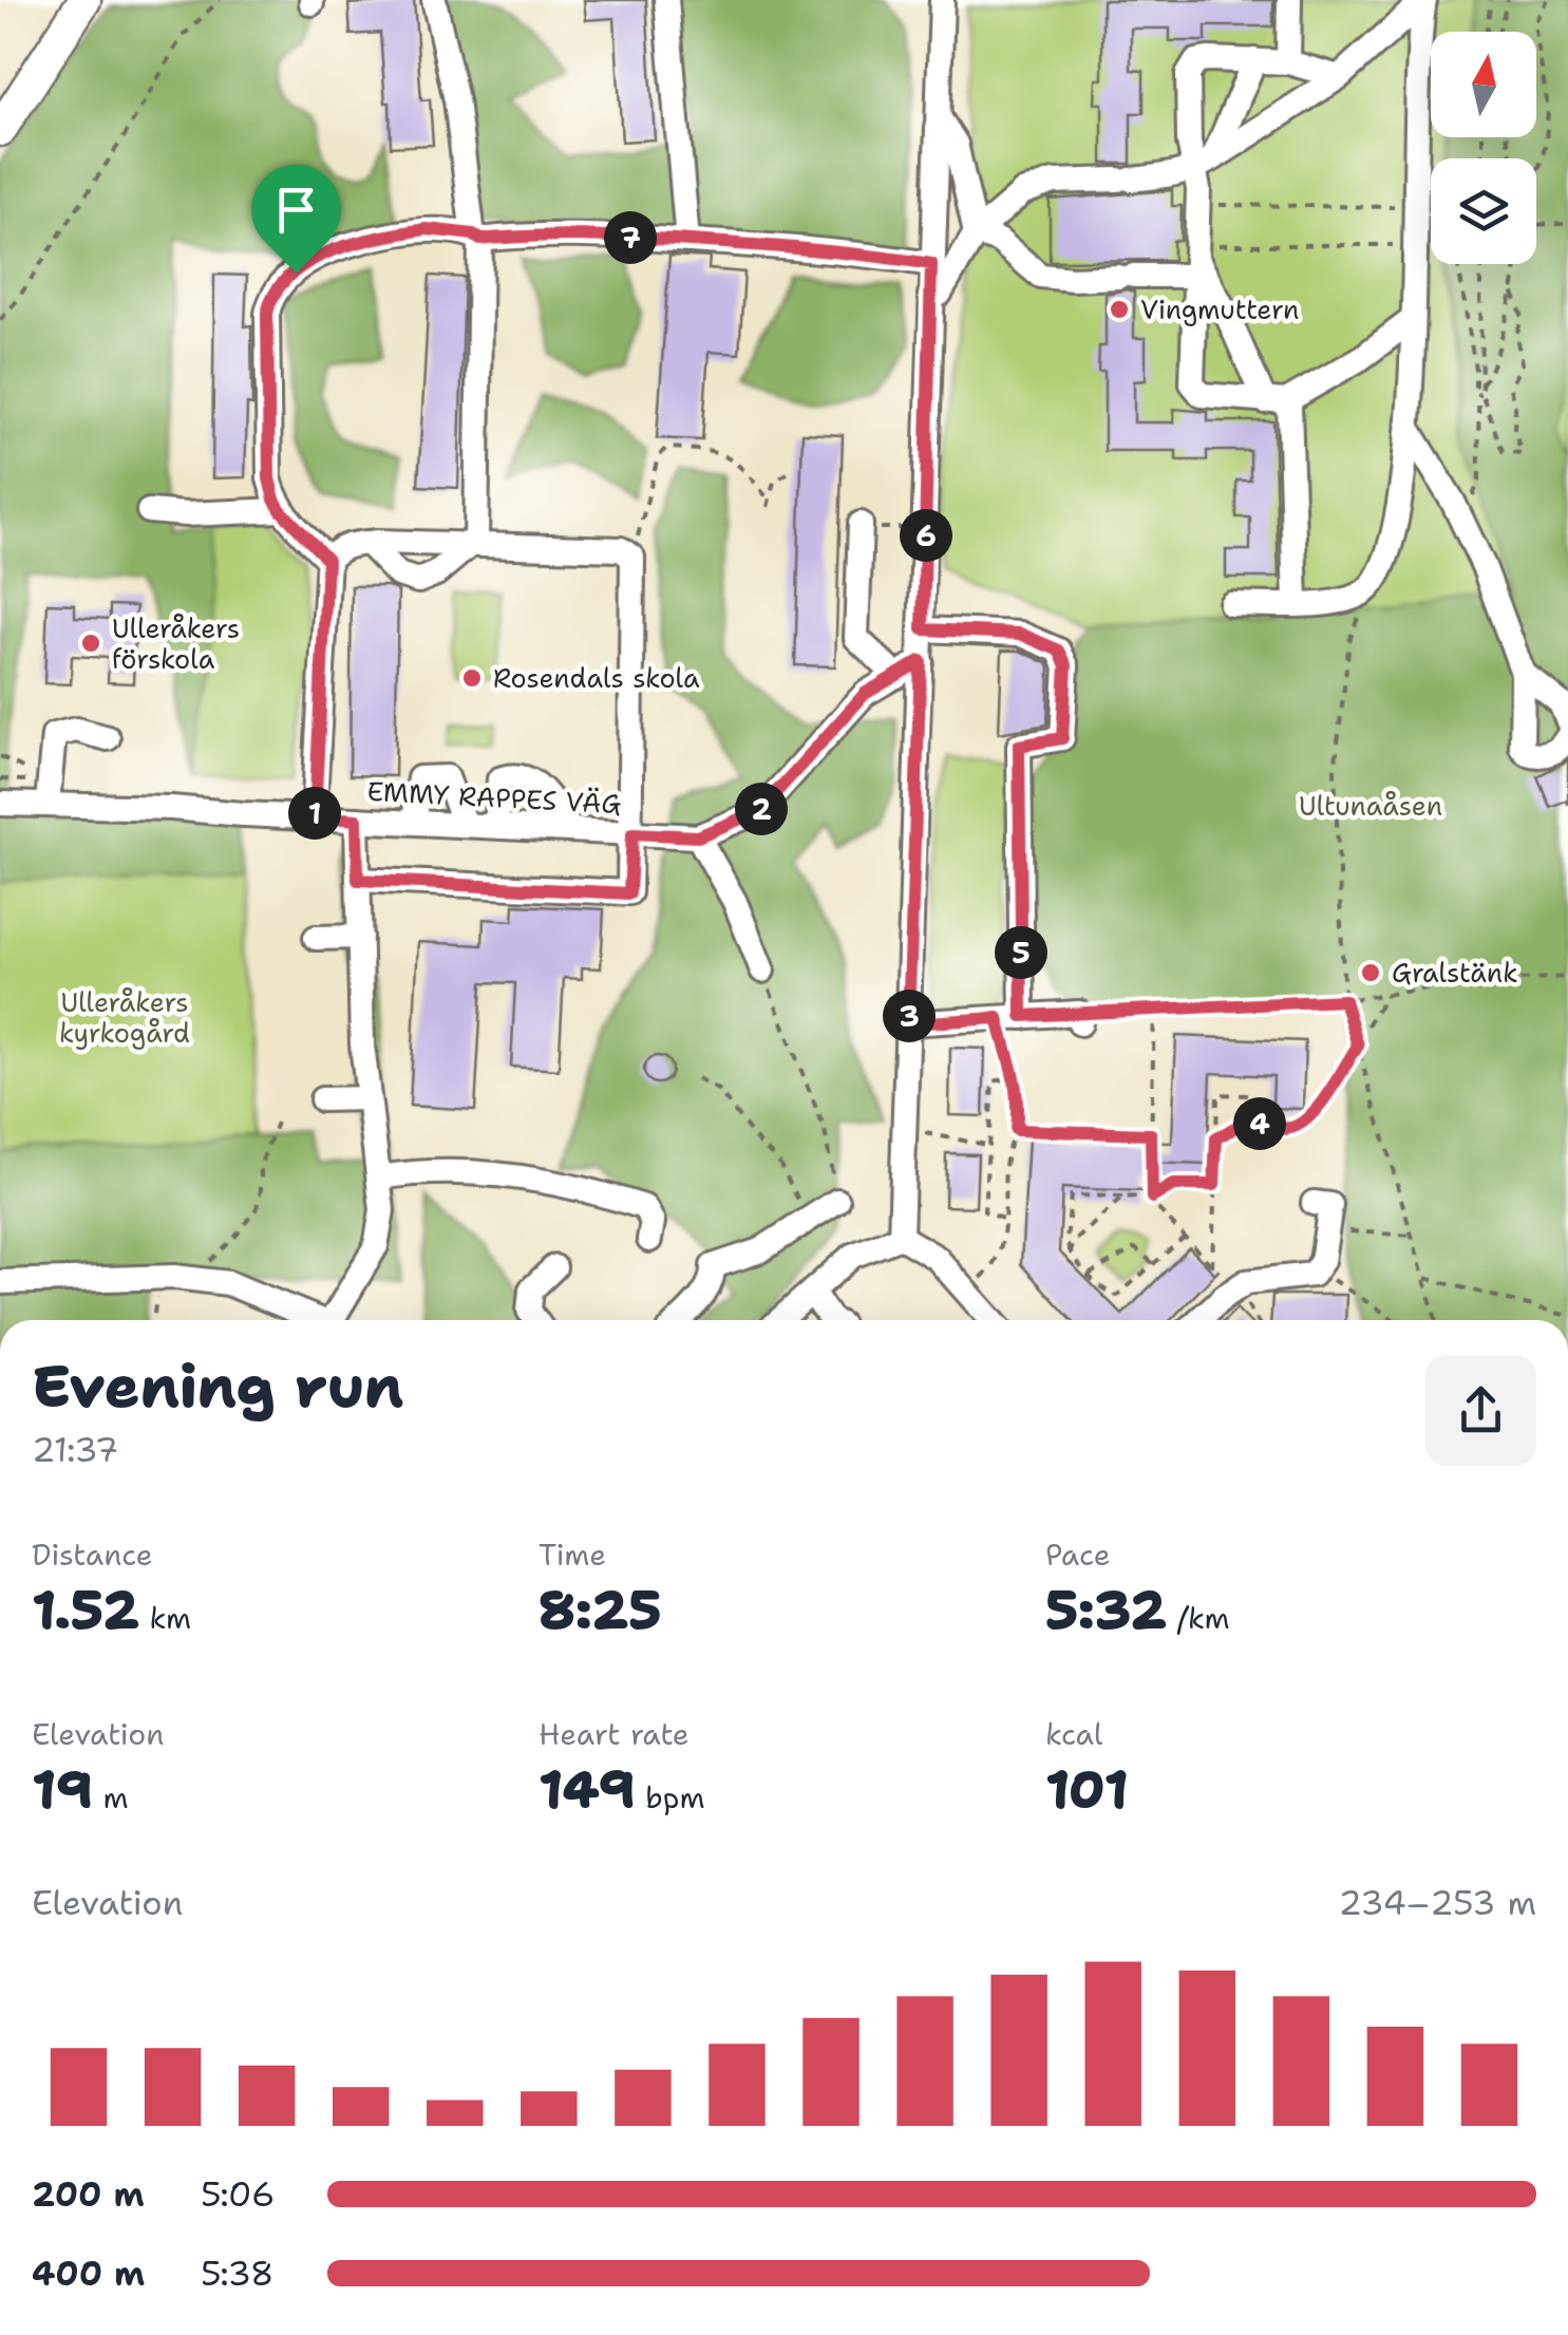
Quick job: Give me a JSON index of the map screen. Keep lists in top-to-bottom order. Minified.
{"streets":{"street":["EMMY RAPPES VÄG"]},"parks":["Ultunaåsen","Ulleråkers kyrkogård"],"places":["Vingmuttern","Ulleråkers förskola","Rosendals skola","Gralstänk"],"north":"top","page":{"pins":["7","6","2","1","5","3","4"],"heading":["Evening run","21:37"],"stats":[["Distance","1.52 km"],["Time","8:25"],["Pace","5:32 /km"],["Elevation","19 m"],["Heart rate","149 bpm"],["kcal","101"]],"chart":["Elevation","234–253 m"],"list":[{"name":"200 m","note":"5:06"},{"name":"400 m","note":"5:38"}]}}
